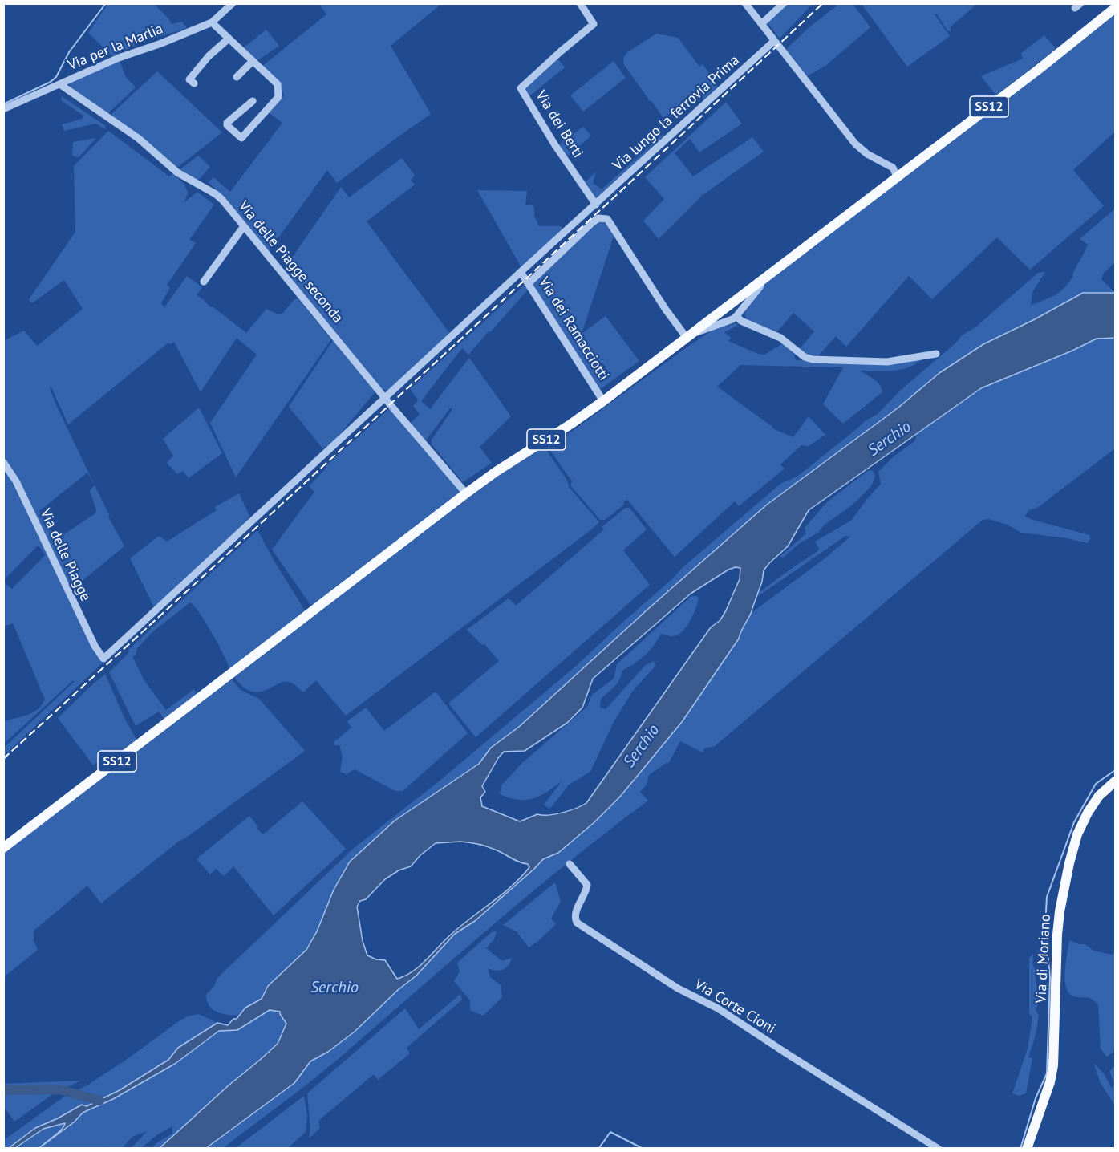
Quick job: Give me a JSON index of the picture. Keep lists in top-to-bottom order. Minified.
{"streets":{"main road":["SS12","Via di Moriano"],"street":["Via per la Marlia","Via lungo la ferrovia Prima","Via dei Berti","Via delle Piagge seconda","Via dei Ramacciotti","Via delle Piagge","Via Corte Cioni"]},"crossings":[["Via per la Marlia","Via delle Piagge seconda"],["SS12","Via delle Piagge seconda"],["SS12","Via dei Ramacciotti"],["Via lungo la ferrovia Prima","Via dei Berti"],["Via lungo la ferrovia Prima","Via delle Piagge seconda"],["Via lungo la ferrovia Prima","Via dei Ramacciotti"],["Via lungo la ferrovia Prima","Via delle Piagge"]],"water":["Serchio"]}
